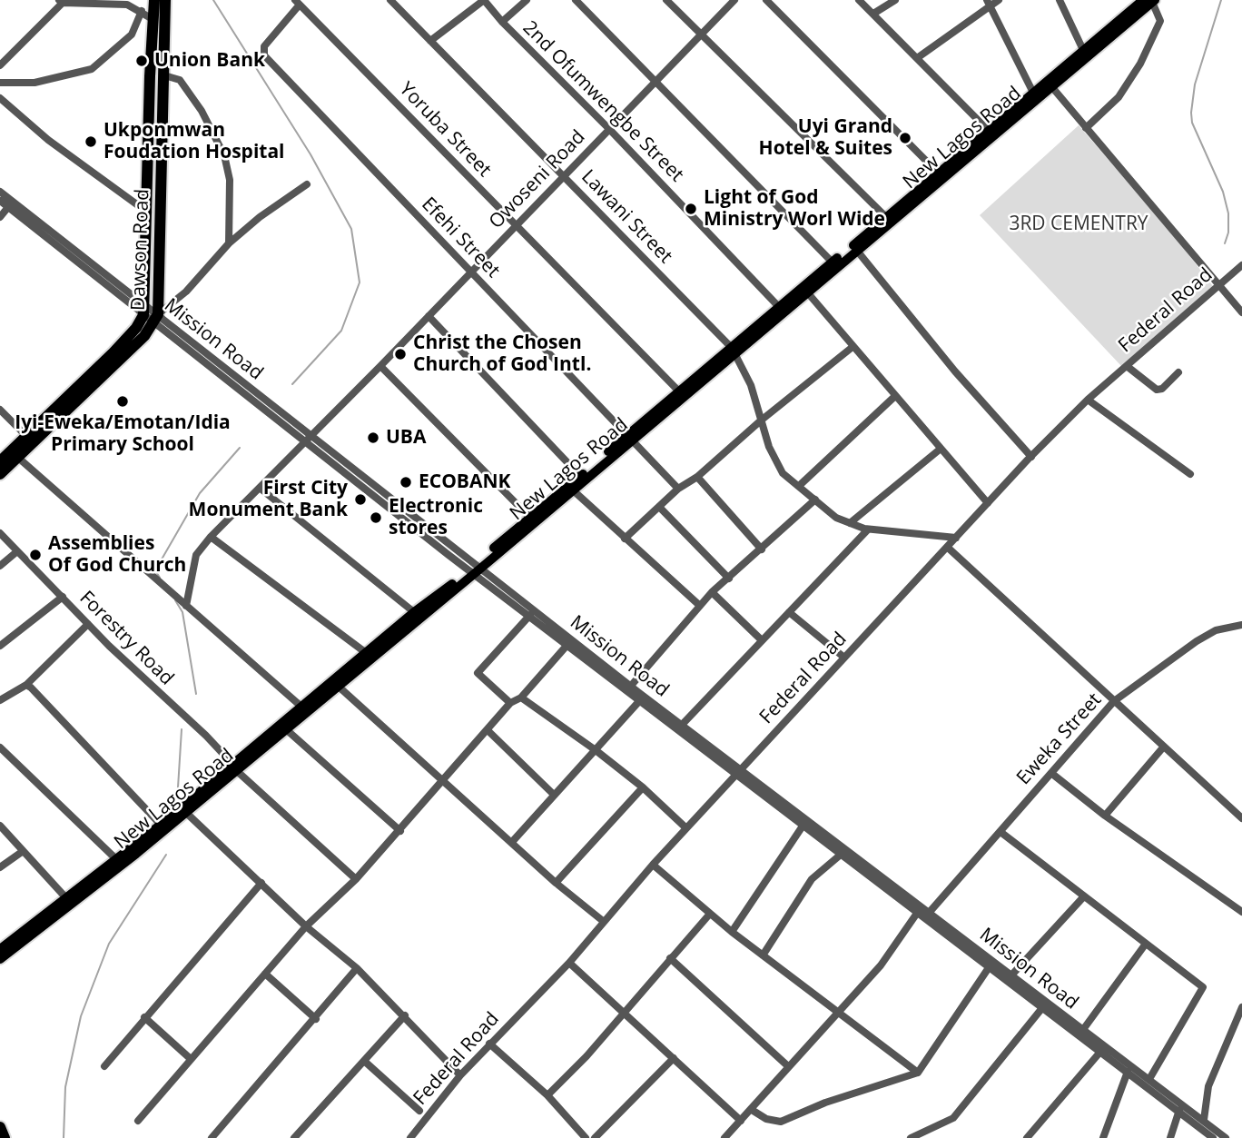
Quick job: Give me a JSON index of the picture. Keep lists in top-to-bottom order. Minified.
{"streets":{"highway":["Dawson Road"],"main road":["New Lagos Road"],"street":["2nd Ofumwengbe Street","Yoruba Street","Owoseni Road","Lawani Street","Efehi Street","Federal Road","Mission Road","Forestry Road","Eweka Street"]},"crossings":[["2nd Ofumwengbe Street","New Lagos Road"],["2nd Ofumwengbe Street","Owoseni Road"],["Yoruba Street","New Lagos Road"],["Yoruba Street","Owoseni Road"],["Yoruba Street","Efehi Street"],["New Lagos Road","Lawani Street"],["New Lagos Road","Efehi Street"],["New Lagos Road","Mission Road"],["New Lagos Road","Forestry Road"],["Owoseni Road","Lawani Street"],["Owoseni Road","Efehi Street"],["Owoseni Road","Mission Road"],["Lawani Street","Federal Road"],["Dawson Road","Mission Road"],["Federal Road","Mission Road"],["Mission Road","Eweka Street"]],"parks":["3RD CEMENTRY"],"places":["Union Bank","Uyi Grand Hotel & Suites","Ukponmwan Foudation Hospital","Light of God Ministry Worl Wide","Christ the Chosen Church of God Intl.","Iyi-Eweka/Emotan/Idia Primary School","UBA","ECOBANK","First City Monument Bank","Electronic stores","Assemblies Of God Church"]}
